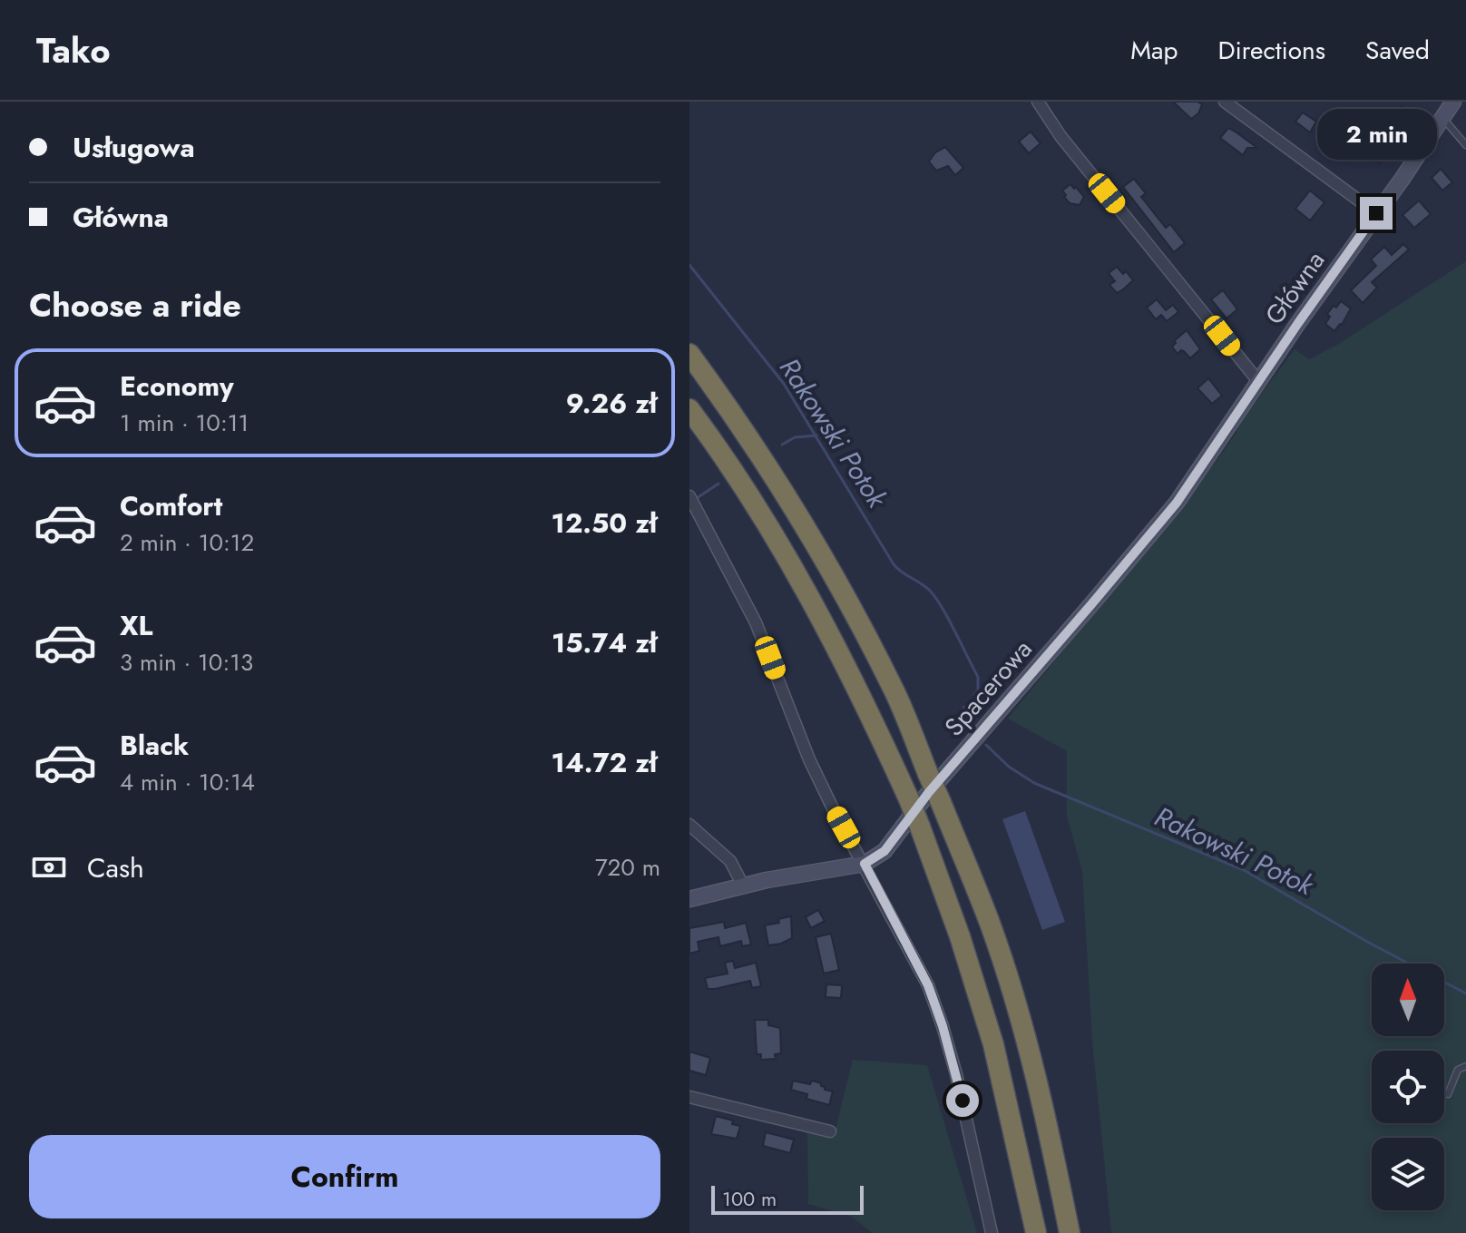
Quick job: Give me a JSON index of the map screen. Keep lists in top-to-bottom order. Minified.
{"streets":{"street":["Główna","Spacerowa"]},"crossings":[["Główna","Spacerowa"]],"water":["Rakowski Potok"],"scale_bar":"100 m","north":"top","page":{"header":"Tako","nav":["Map","Directions","Saved"],"banner":["Usługowa","Główna"],"bubble":"2 min","heading":"Choose a ride","list":[{"name":"Economy","note":"1 min · 10:11","value":"9.26 zł"},{"name":"Comfort","note":"2 min · 10:12","value":"12.50 zł"},{"name":"XL","note":"3 min · 10:13","value":"15.74 zł"},{"name":"Black","note":"4 min · 10:14","value":"14.72 zł"}],"pay":["Cash","720 m"],"buttons":"Confirm","scale":"100 m"}}
